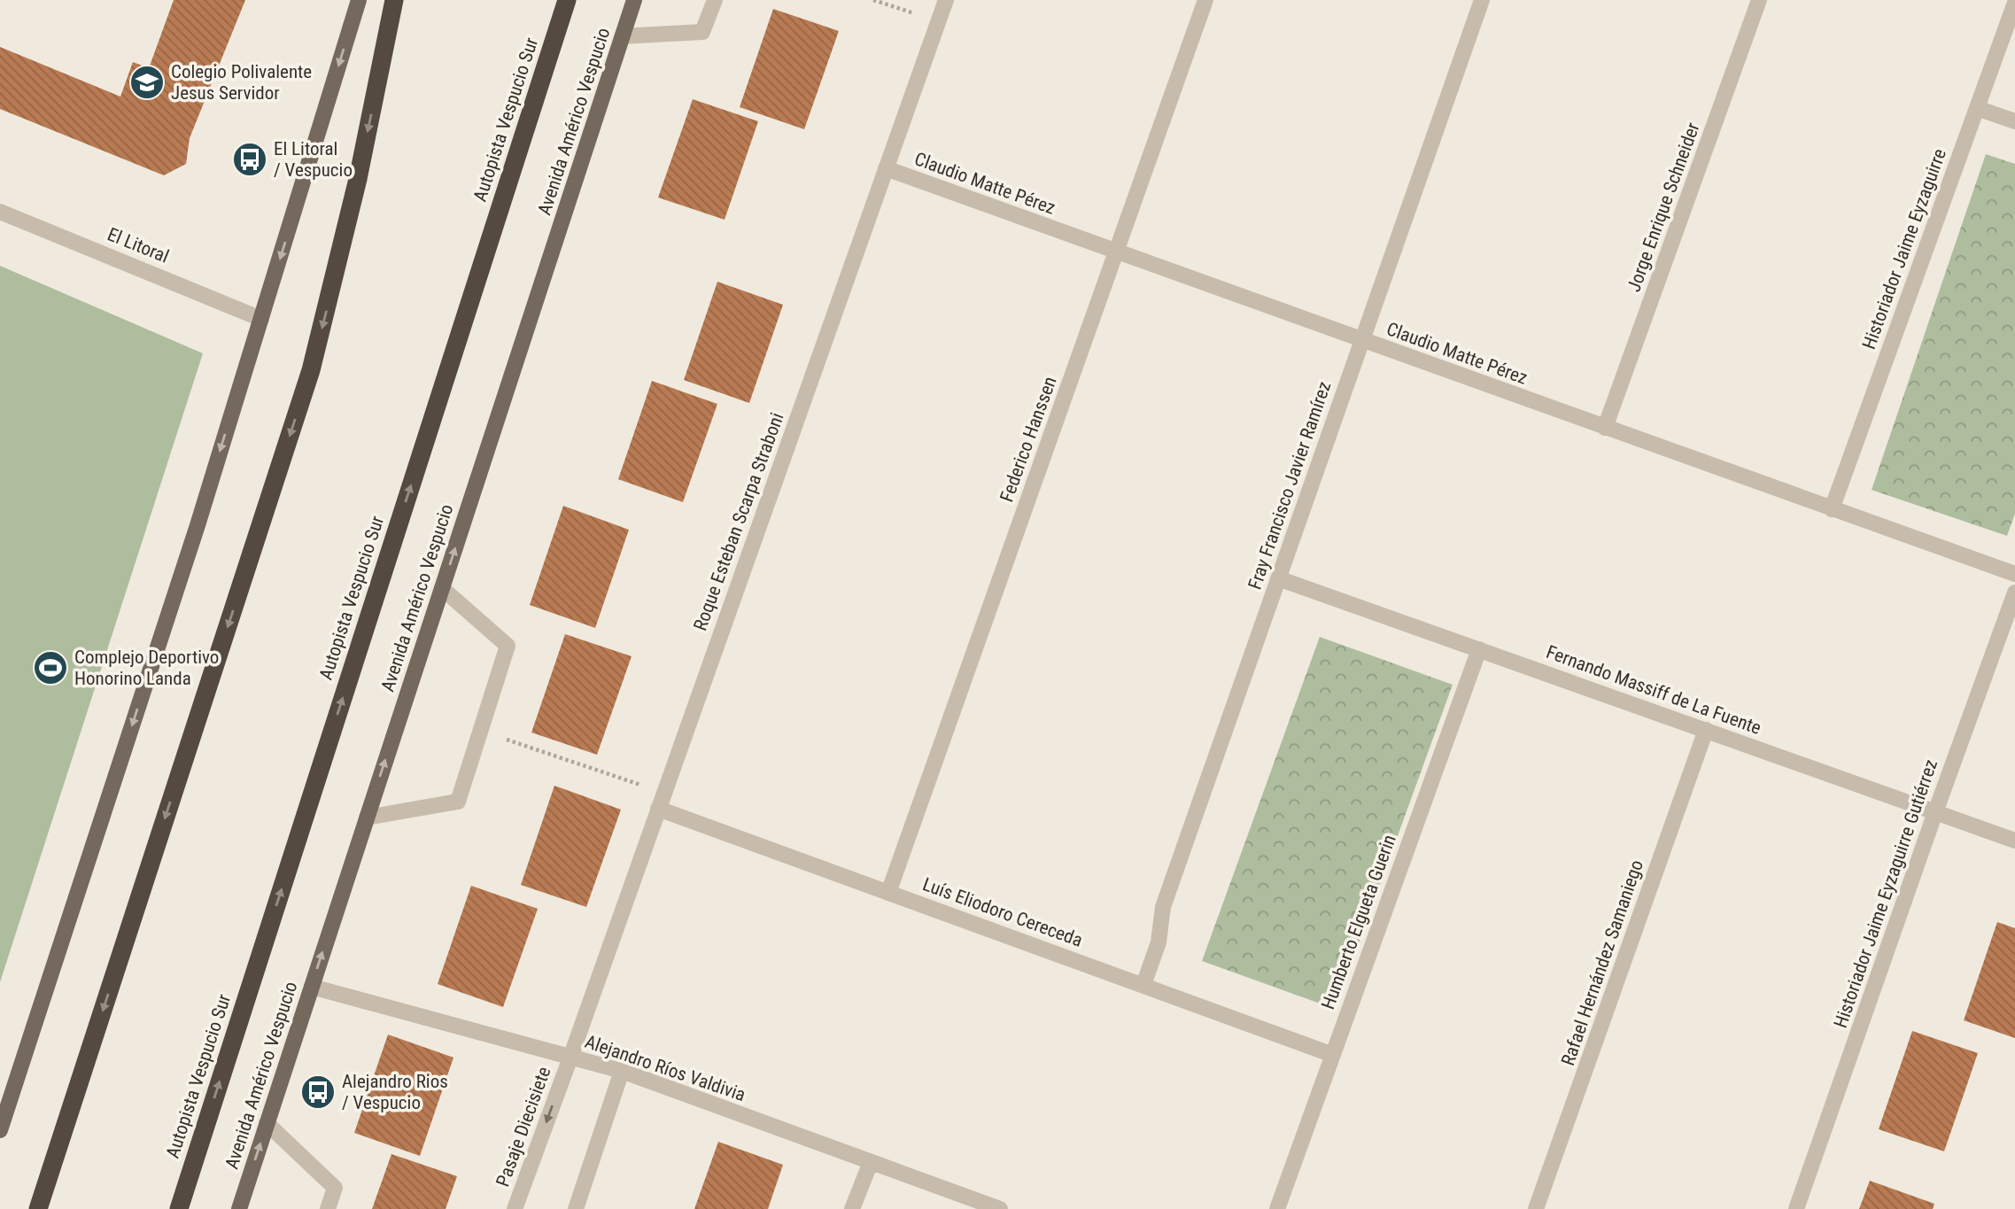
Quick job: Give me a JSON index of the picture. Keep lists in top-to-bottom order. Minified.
{"streets":{"highway":["Autopista Vespucio Sur"],"main road":["Avenida Américo Vespucio"],"street":["Claudio Matte Pérez","Jorge Enrique Schneider","El Litoral","Historiador Jaime Eyzaguirre","Federico Hanssen","Fray Francisco Javier Ramírez","Roque Esteban Scarpa Straboni","Fernando Massiff de La Fuente","Historiador Jaime Eyzaguirre Gutiérrez","Luís Eliodoro Cereceda","Humberto Elgueta Guerin","Rafael Hernández Samaniego","Alejandro Ríos Valdivia","Pasaje Diecisiete"]},"crossings":[["Avenida Américo Vespucio","Alejandro Ríos Valdivia"],["Claudio Matte Pérez","Jorge Enrique Schneider"],["Claudio Matte Pérez","Historiador Jaime Eyzaguirre"],["Claudio Matte Pérez","Federico Hanssen"],["Claudio Matte Pérez","Fray Francisco Javier Ramírez"],["Claudio Matte Pérez","Roque Esteban Scarpa Straboni"],["Federico Hanssen","Luís Eliodoro Cereceda"],["Fray Francisco Javier Ramírez","Fernando Massiff de La Fuente"],["Fray Francisco Javier Ramírez","Luís Eliodoro Cereceda"],["Roque Esteban Scarpa Straboni","Luís Eliodoro Cereceda"],["Roque Esteban Scarpa Straboni","Alejandro Ríos Valdivia"],["Roque Esteban Scarpa Straboni","Pasaje Diecisiete"],["Fernando Massiff de La Fuente","Historiador Jaime Eyzaguirre Gutiérrez"],["Fernando Massiff de La Fuente","Humberto Elgueta Guerin"],["Fernando Massiff de La Fuente","Rafael Hernández Samaniego"],["Luís Eliodoro Cereceda","Humberto Elgueta Guerin"],["Alejandro Ríos Valdivia","Pasaje Diecisiete"]],"one_way":["Avenida Américo Vespucio"],"places":{"school or university":["Colegio Polivalente Jesus Servidor"],"bus stop":["El Litoral / Vespucio","Alejandro Rios / Vespucio"],"sports":["Complejo Deportivo Honorino Landa"]}}
